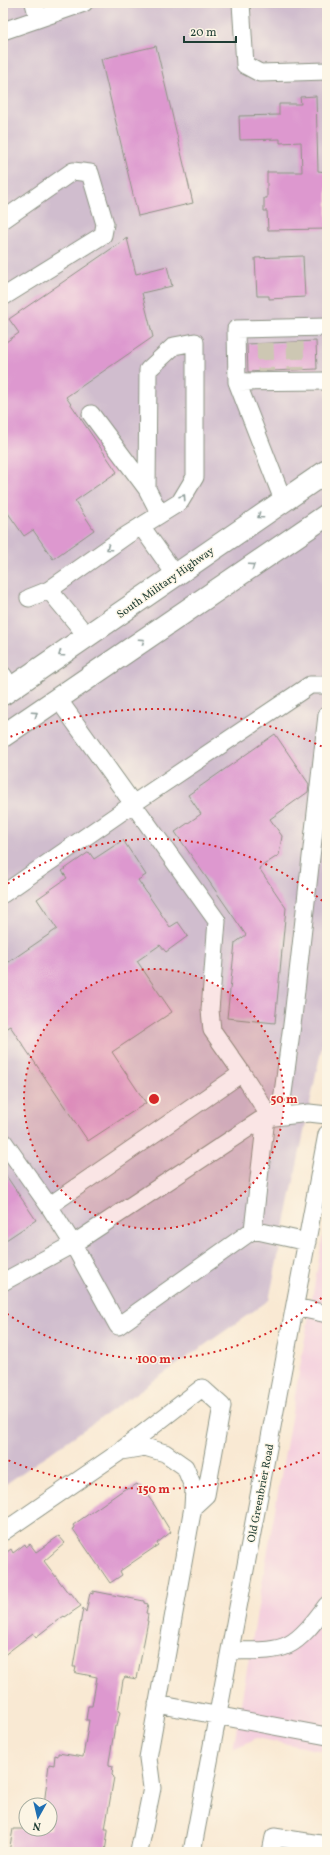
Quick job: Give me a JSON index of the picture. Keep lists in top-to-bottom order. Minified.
{"streets":{"main road":["South Military Highway"],"street":["Old Greenbrier Road"]},"scale_bar":"20 m","north":"bottom","rings":["50 m","100 m","150 m"]}
